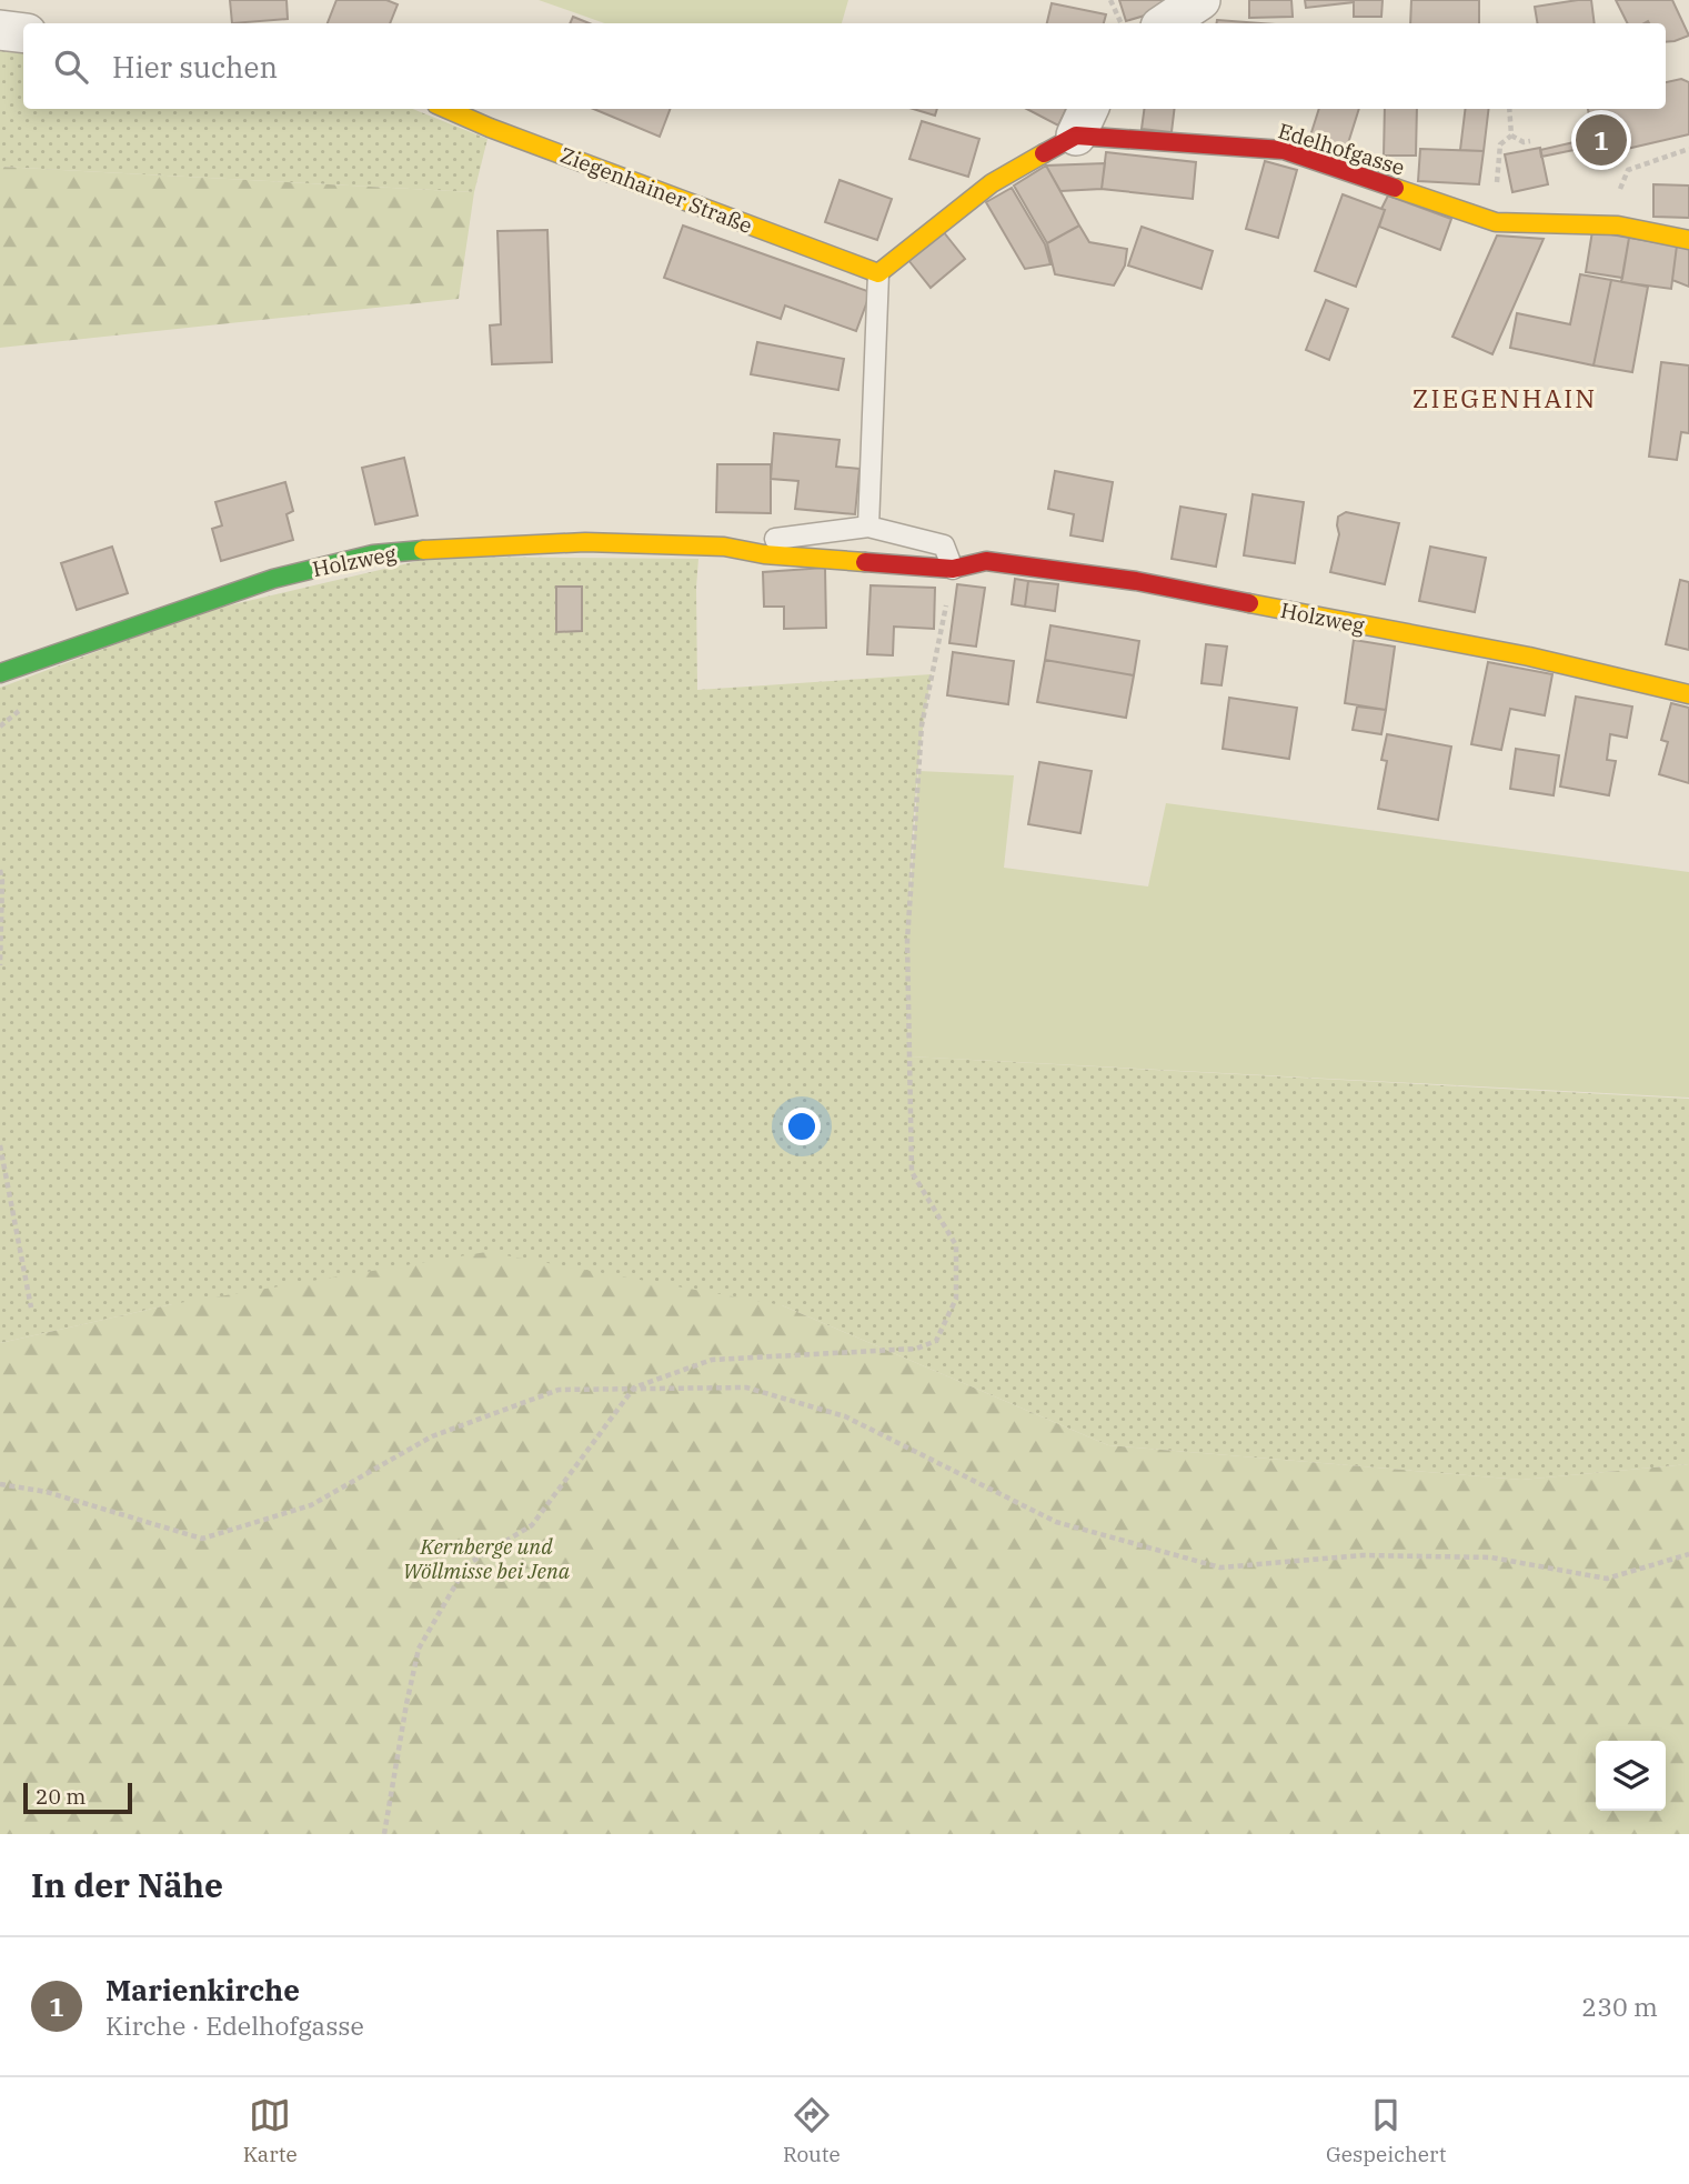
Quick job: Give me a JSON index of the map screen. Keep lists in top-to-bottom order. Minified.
{"streets":{"street":["Edelhofgasse","Ziegenhainer Straße","Holzweg"]},"crossings":[["Edelhofgasse","Ziegenhainer Straße"]],"districts":["ZIEGENHAIN"],"parks":["Kernberge und Wöllmisse bei Jena"],"scale_bar":"20 m","page":{"search":"Hier suchen","pins":"1","scale":"20 m","heading":"In der Nähe","list":[{"mark":"1","name":"Marienkirche","note":"Kirche · Edelhofgasse","value":"230 m"}],"nav":["Karte","Route","Gespeichert"]}}
